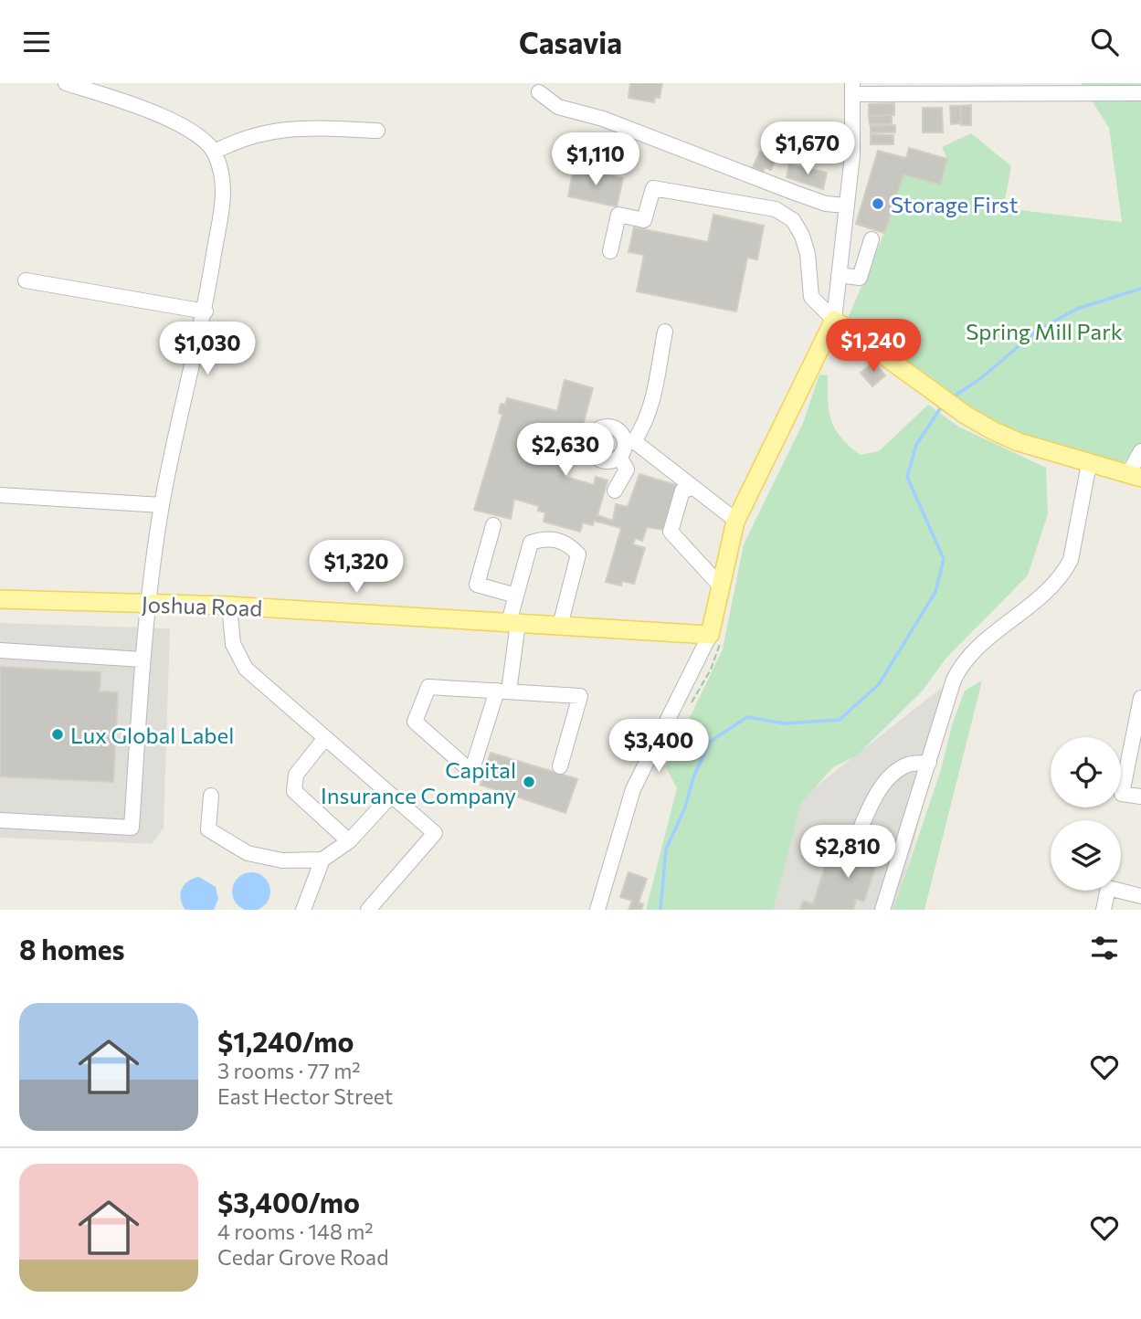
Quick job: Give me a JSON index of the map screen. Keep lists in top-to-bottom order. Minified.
{"streets":{"main road":["Joshua Road"]},"parks":["Spring Mill Park"],"places":["Storage First","Lux Global Label","Capital Insurance Company"],"page":{"header":"Casavia","price":["$1,670","$1,110","$1,240","$1,030","$2,630","$1,320","$3,400","$2,810"],"heading":"8 homes","list":[{"name":"$1,240/mo","note":"3 rooms · 77 m² · East Hector Street"},{"name":"$3,400/mo","note":"4 rooms · 148 m² · Cedar Grove Road"}]}}
